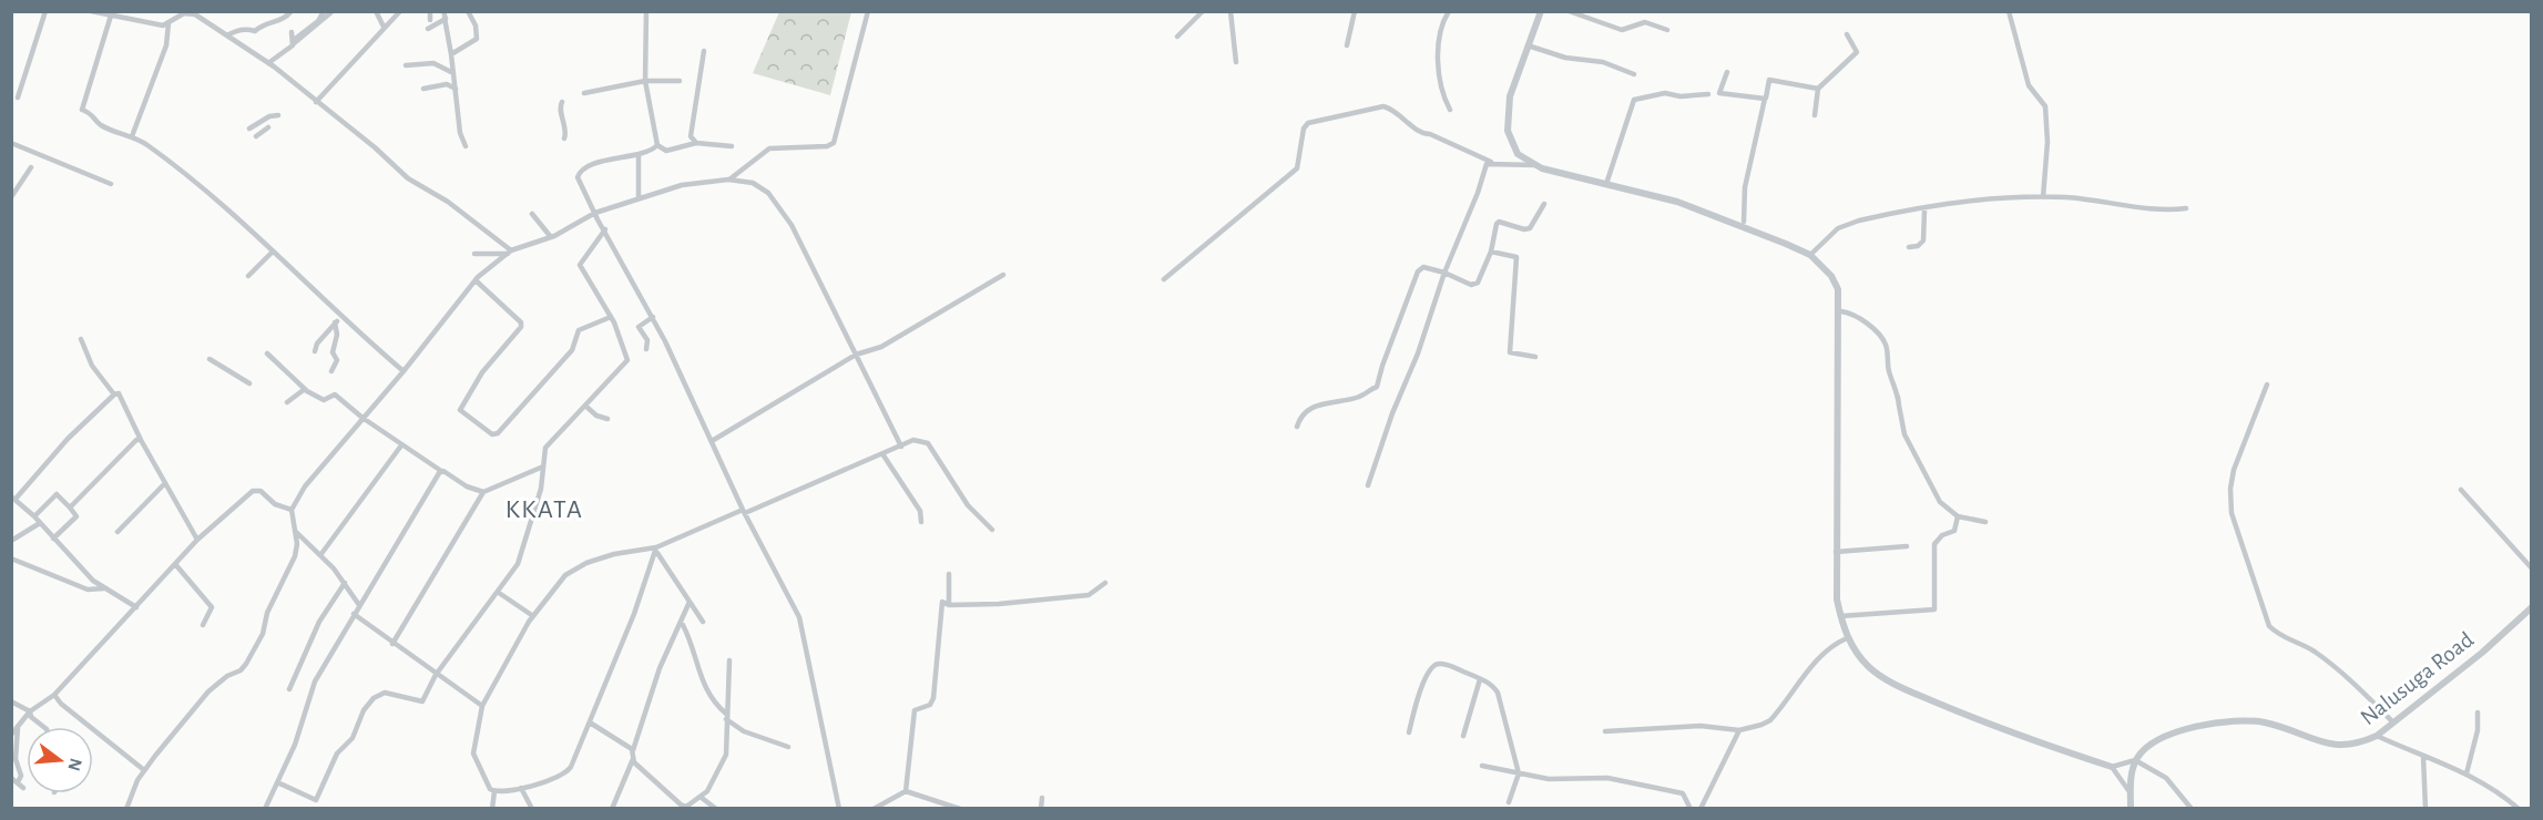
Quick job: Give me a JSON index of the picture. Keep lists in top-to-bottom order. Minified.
{"streets":{"street":["Nalusuga Road"]},"districts":["KKATA"],"north":"right"}
